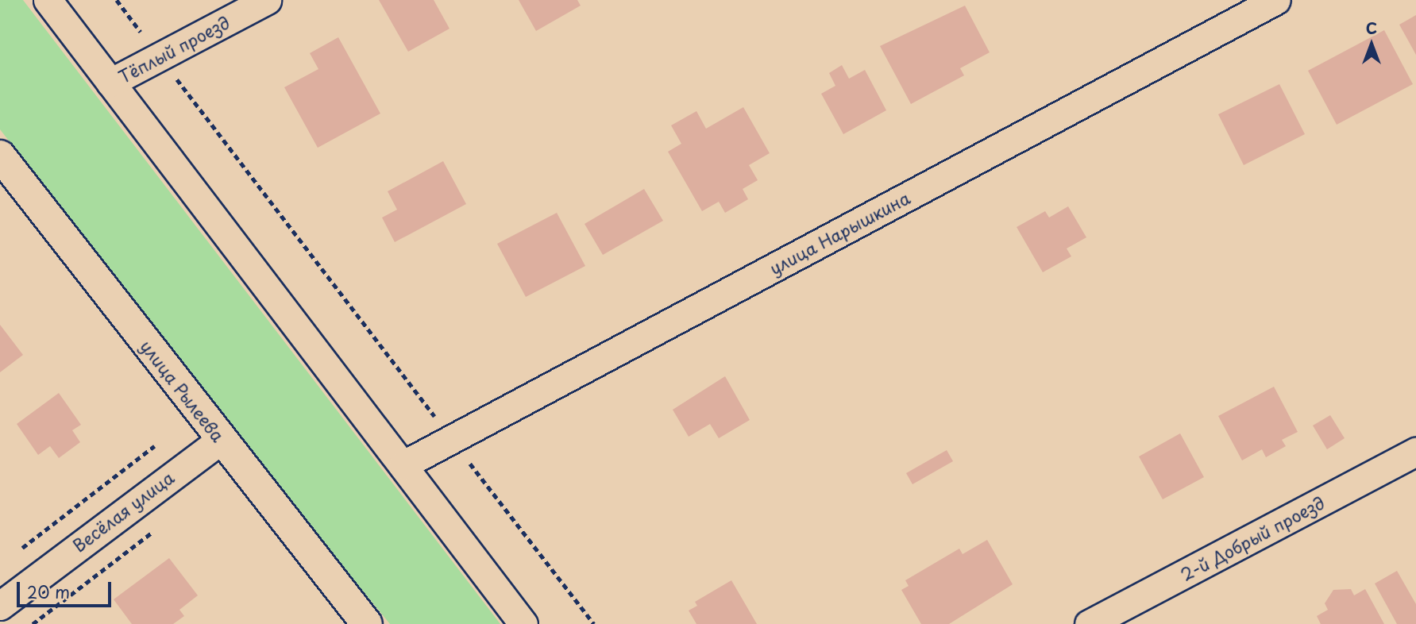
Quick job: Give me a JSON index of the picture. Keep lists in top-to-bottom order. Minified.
{"streets":{"street":["Тёплый проезд","улица Нарышкина","улица Рылеева","Весёлая улица","2-й Добрый проезд"]},"crossings":[["улица Рылеева","Весёлая улица"]],"scale_bar":"20 m","north":"top"}
